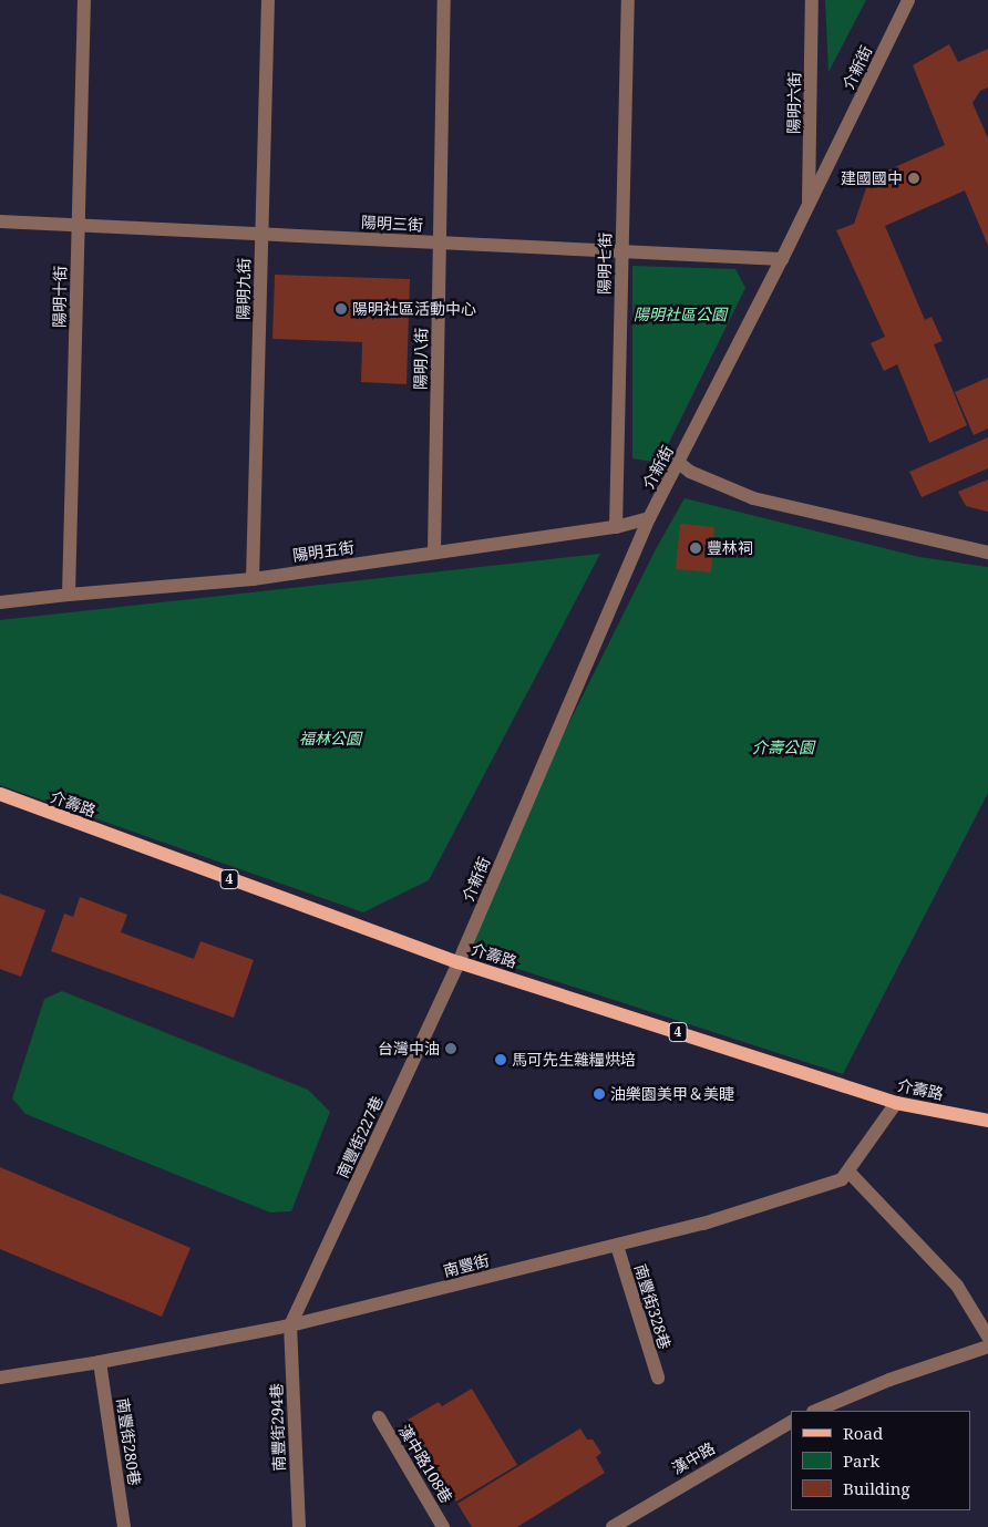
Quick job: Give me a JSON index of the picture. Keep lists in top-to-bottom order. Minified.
{"streets":{"main road":["介壽路","4"],"street":["介新街","陽明六街","陽明三街","陽明七街","陽明九街","陽明十街","陽明八街","陽明五街","南豐街227巷","南豐街","南豐街328巷","南豐街294巷","南豐街280巷","漢中路","漢中路108巷"]},"crossings":[["介新街","陽明六街"],["介新街","陽明三街"],["介新街","陽明五街"],["介新街","介壽路"],["介新街","南豐街227巷"],["陽明三街","陽明七街"],["陽明三街","陽明九街"],["陽明三街","陽明十街"],["陽明三街","陽明八街"],["陽明七街","陽明五街"],["陽明九街","陽明五街"],["陽明十街","陽明五街"],["陽明八街","陽明五街"],["介壽路","南豐街227巷"],["介壽路","南豐街"],["南豐街227巷","南豐街"],["南豐街227巷","南豐街294巷"],["南豐街","南豐街328巷"],["南豐街","南豐街294巷"],["南豐街","南豐街280巷"]],"parks":["陽明社區公園","福林公園","介壽公園"],"places":["建國國中","陽明社區活動中心","豐林祠","台灣中油","馬可先生雜糧烘培","油樂園美甲＆美睫"],"legend":["Road","Park","Building"]}
